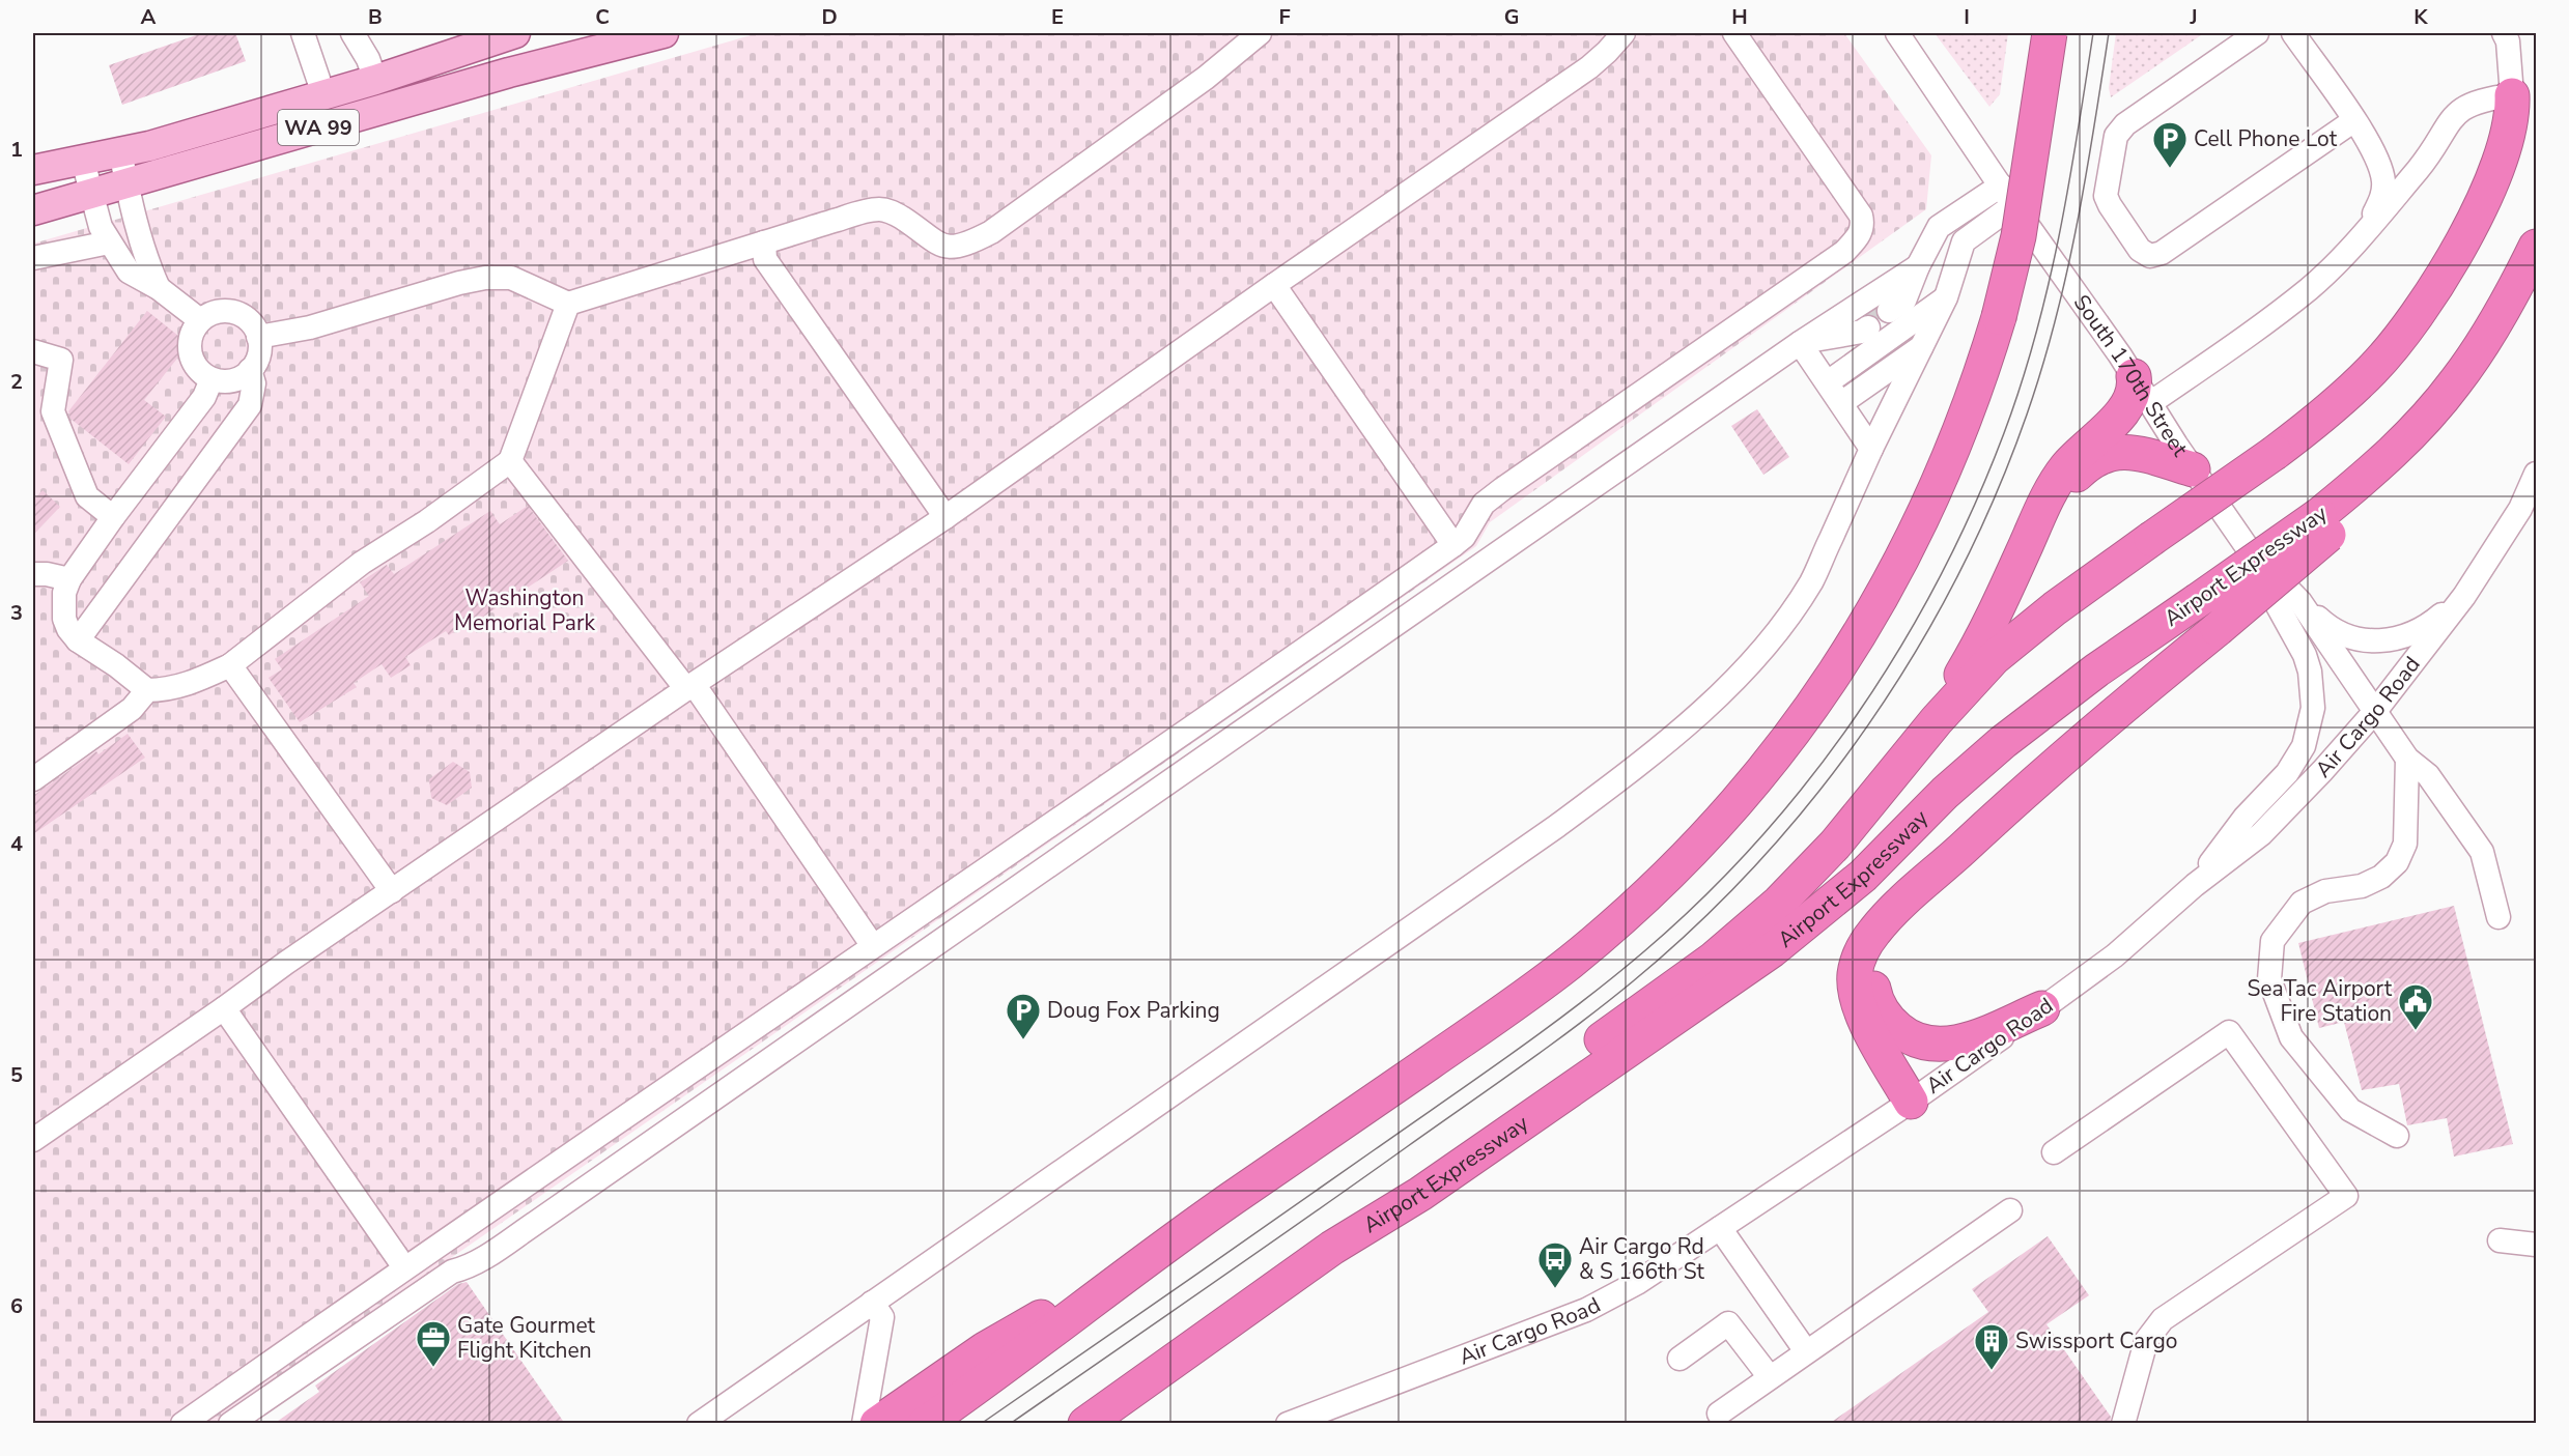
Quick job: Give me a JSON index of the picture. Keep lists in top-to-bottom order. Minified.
{"streets":{"highway":["Airport Expressway"],"main road":["WA 99"],"street":["South 170th Street","Air Cargo Road"]},"crossings":[["South 170th Street","Air Cargo Road"]],"parks":["Washington Memorial Park"],"places":{"parking":["Cell Phone Lot","Doug Fox Parking"],"public building":["SeaTac Airport Fire Station"],"bus stop":["Air Cargo Rd & S 166th St"],"office":["Gate Gourmet Flight Kitchen"],"building":["Swissport Cargo"]},"grid":{"columns":["A","B","C","D","E","F","G","H","I","J","K"],"rows":["1","2","3","4","5","6"]}}
